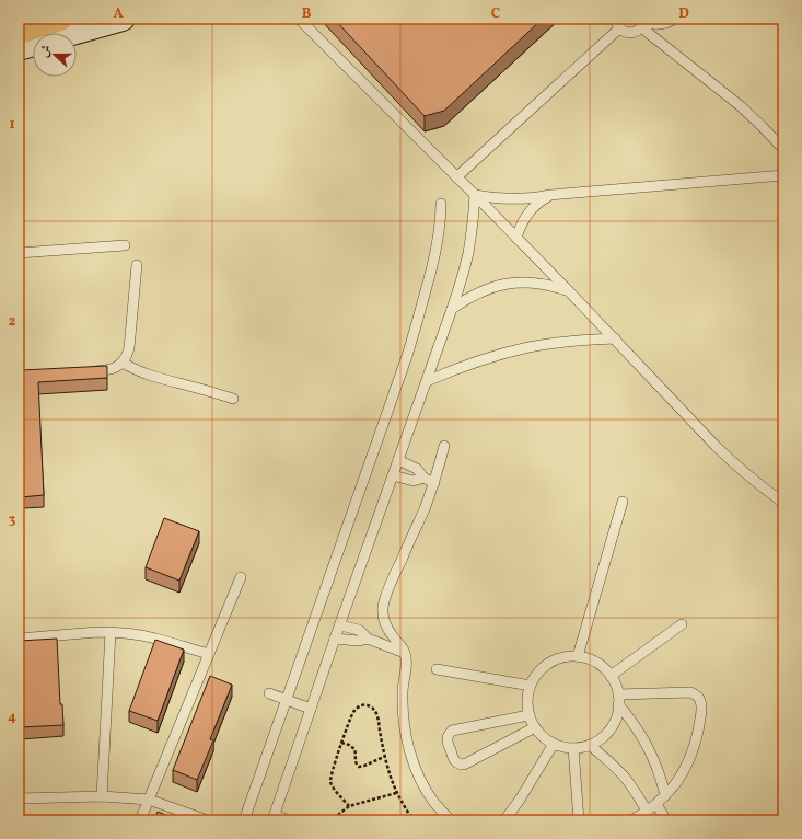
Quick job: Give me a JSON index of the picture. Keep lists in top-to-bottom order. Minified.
{"north":"left","grid":{"columns":["A","B","C","D"],"rows":["1","2","3","4"]}}
